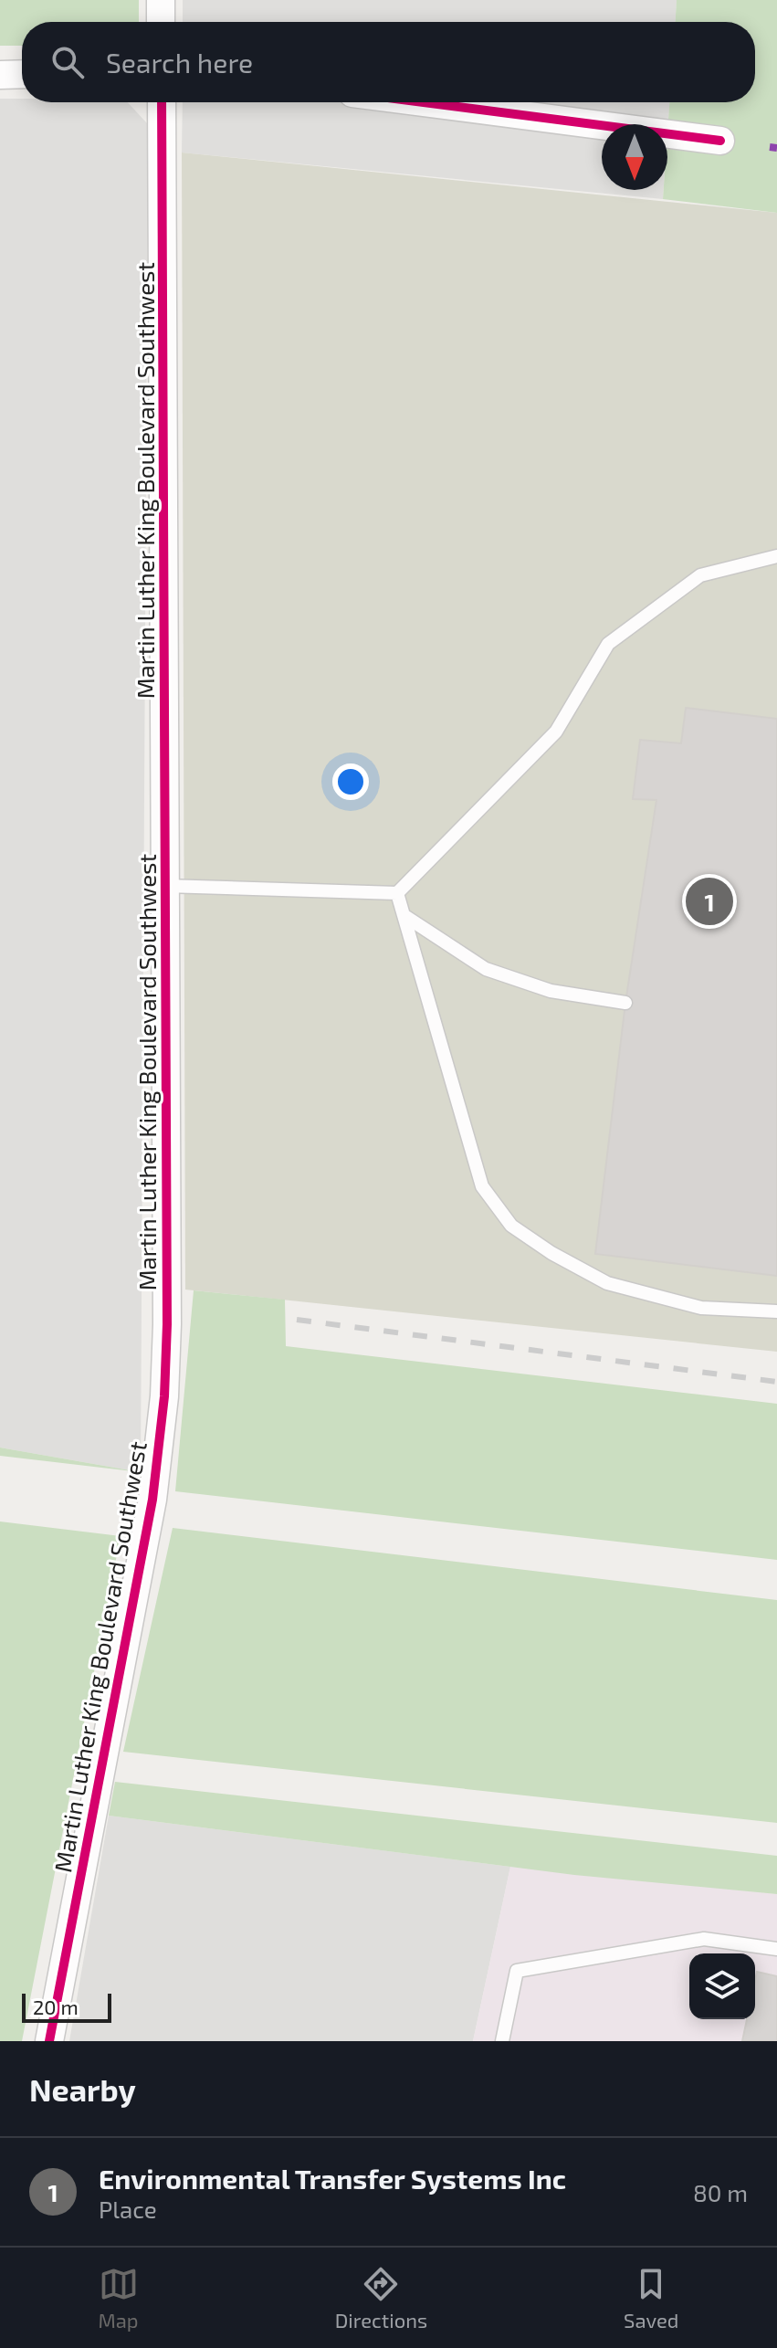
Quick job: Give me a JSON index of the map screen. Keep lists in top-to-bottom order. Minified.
{"streets":{"street":["Martin Luther King Boulevard Southwest"]},"scale_bar":"20 m","north":"bottom","page":{"search":"Search here","pins":"1","scale":"20 m","heading":"Nearby","list":[{"mark":"1","name":"Environmental Transfer Systems Inc","note":"Place","value":"80 m"}],"nav":["Map","Directions","Saved"]}}
